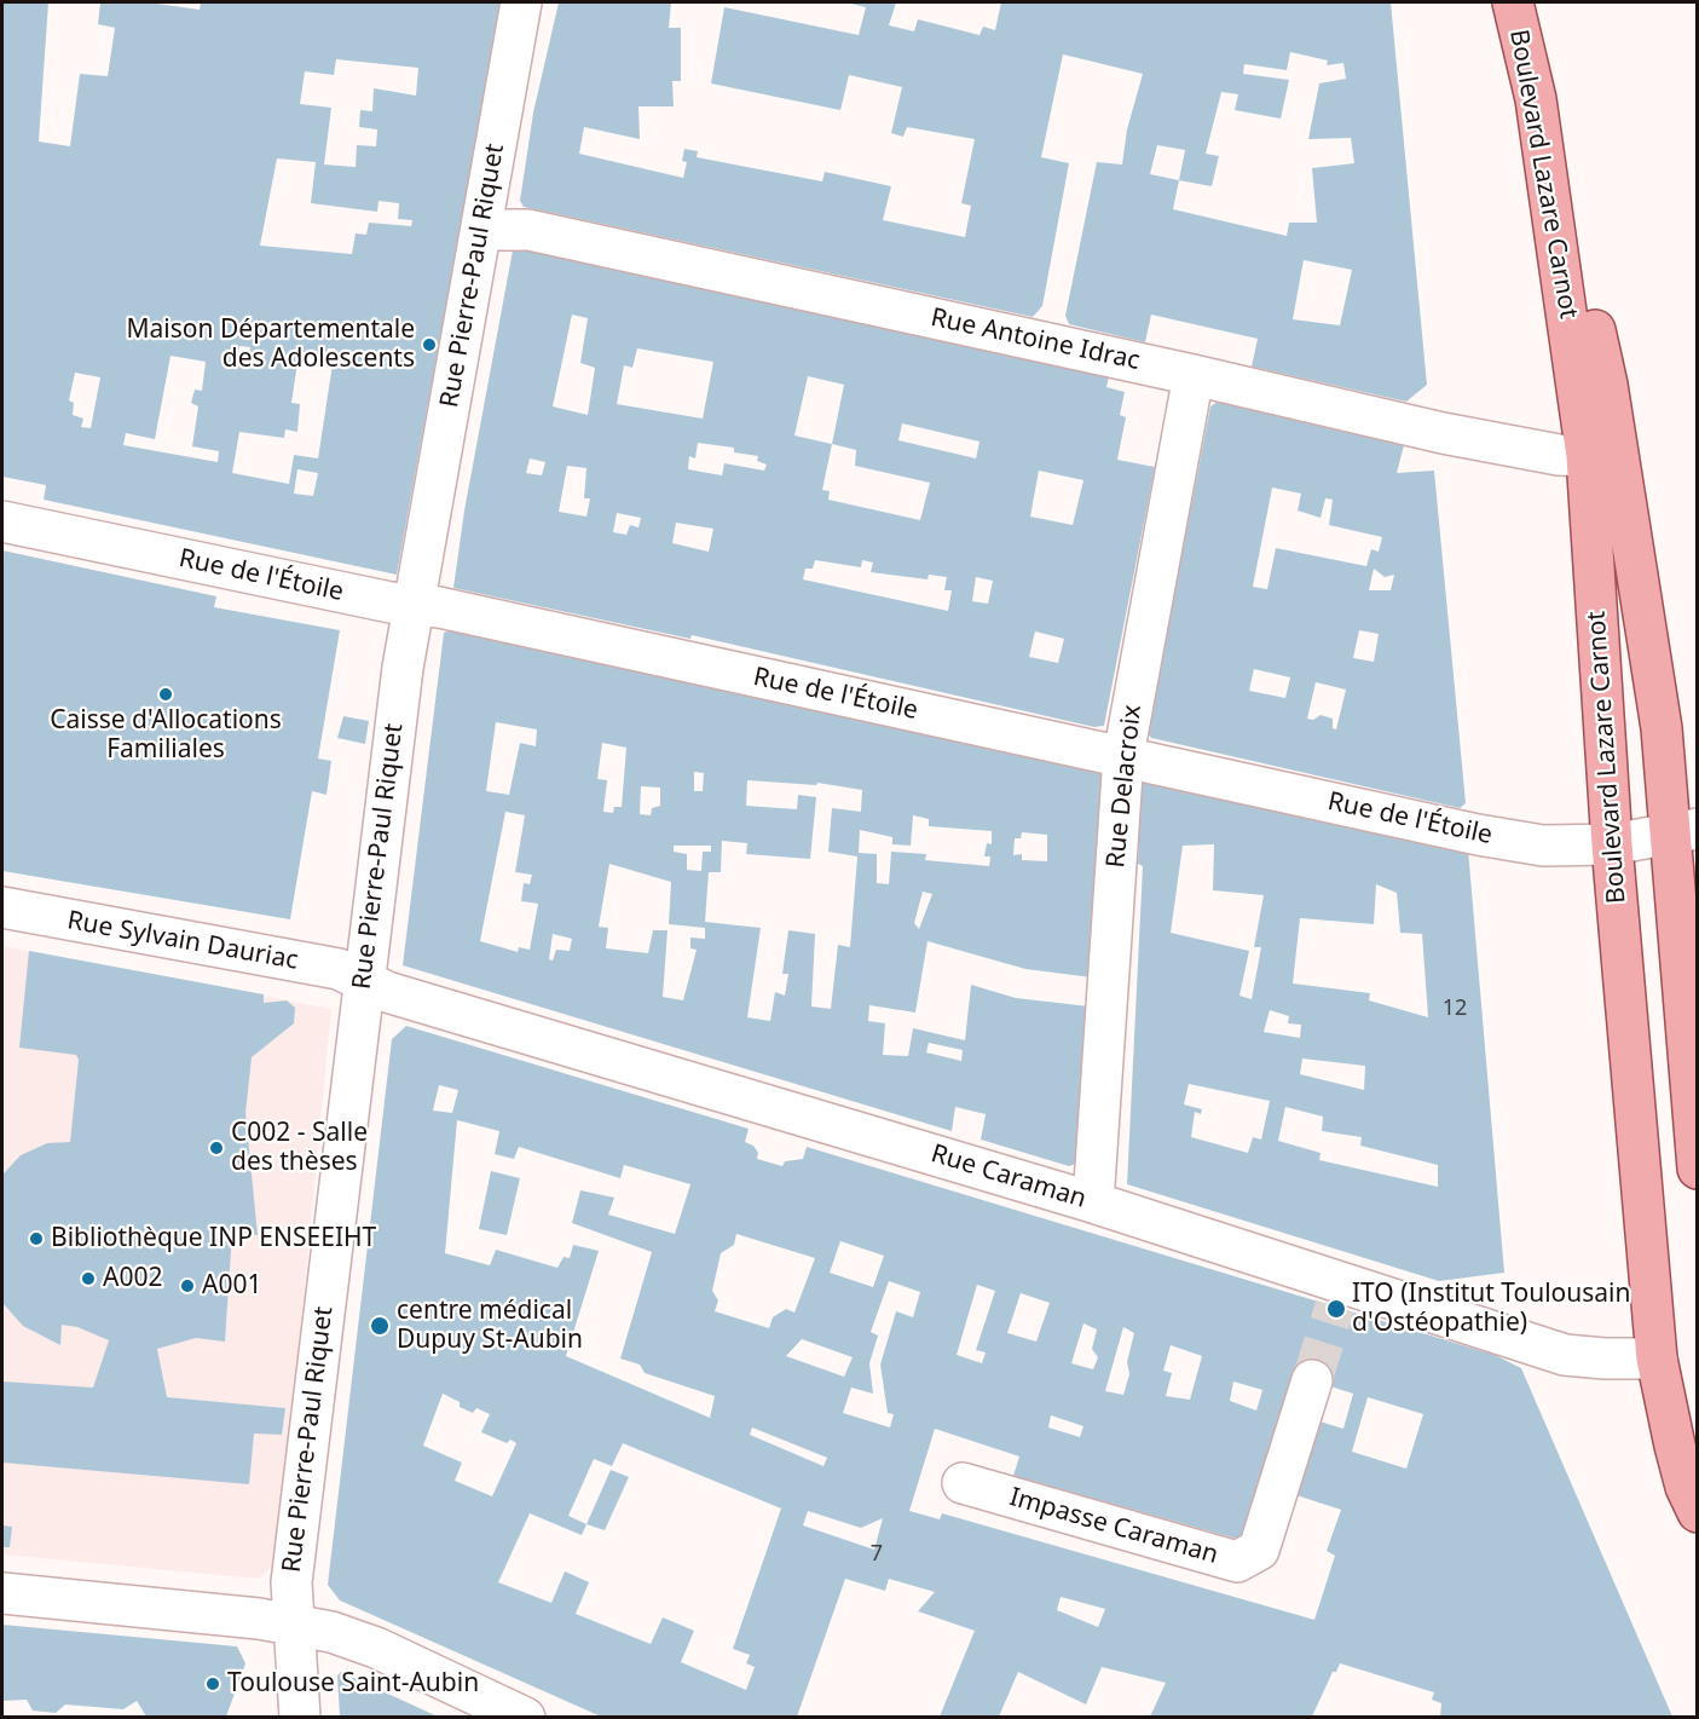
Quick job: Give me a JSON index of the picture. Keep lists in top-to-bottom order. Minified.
{"streets":{"main road":["Boulevard Lazare Carnot"],"street":["Rue Pierre-Paul Riquet","Rue Antoine Idrac","Rue de l'Étoile","Rue Delacroix","Rue Sylvain Dauriac","Rue Caraman","Impasse Caraman"]},"crossings":[["Boulevard Lazare Carnot","Rue Antoine Idrac"],["Boulevard Lazare Carnot","Rue de l'Étoile"],["Boulevard Lazare Carnot","Rue Caraman"],["Rue Pierre-Paul Riquet","Rue Antoine Idrac"],["Rue Pierre-Paul Riquet","Rue de l'Étoile"],["Rue Pierre-Paul Riquet","Rue Sylvain Dauriac"],["Rue Pierre-Paul Riquet","Rue Caraman"],["Rue Antoine Idrac","Rue Delacroix"],["Rue de l'Étoile","Rue Delacroix"],["Rue Delacroix","Rue Caraman"],["Rue Sylvain Dauriac","Rue Caraman"]],"places":["Maison Départementale des Adolescents","Caisse d'Allocations Familiales","C002 - Salle des thèses","Bibliothèque INP ENSEEIHT","A002","A001","ITO (Institut Toulousain d'Ostéopathie)","centre médical Dupuy St-Aubin","Toulouse Saint-Aubin"],"house_numbers":["12","7"]}
